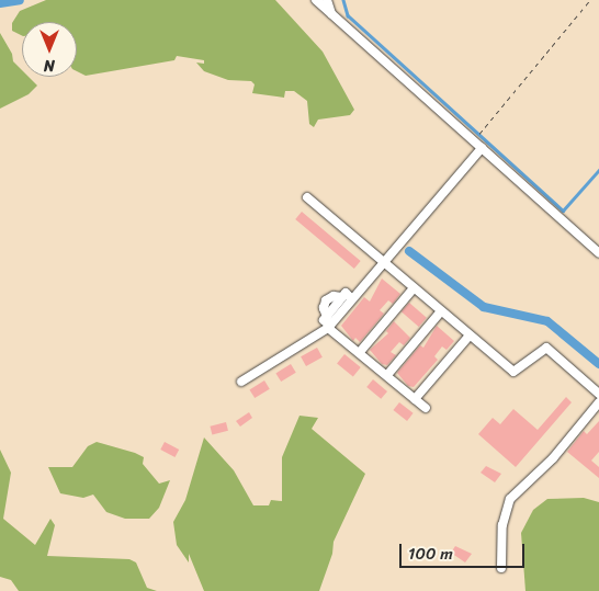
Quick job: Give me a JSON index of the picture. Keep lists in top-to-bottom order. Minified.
{"scale_bar":"100 m","north":"bottom"}
